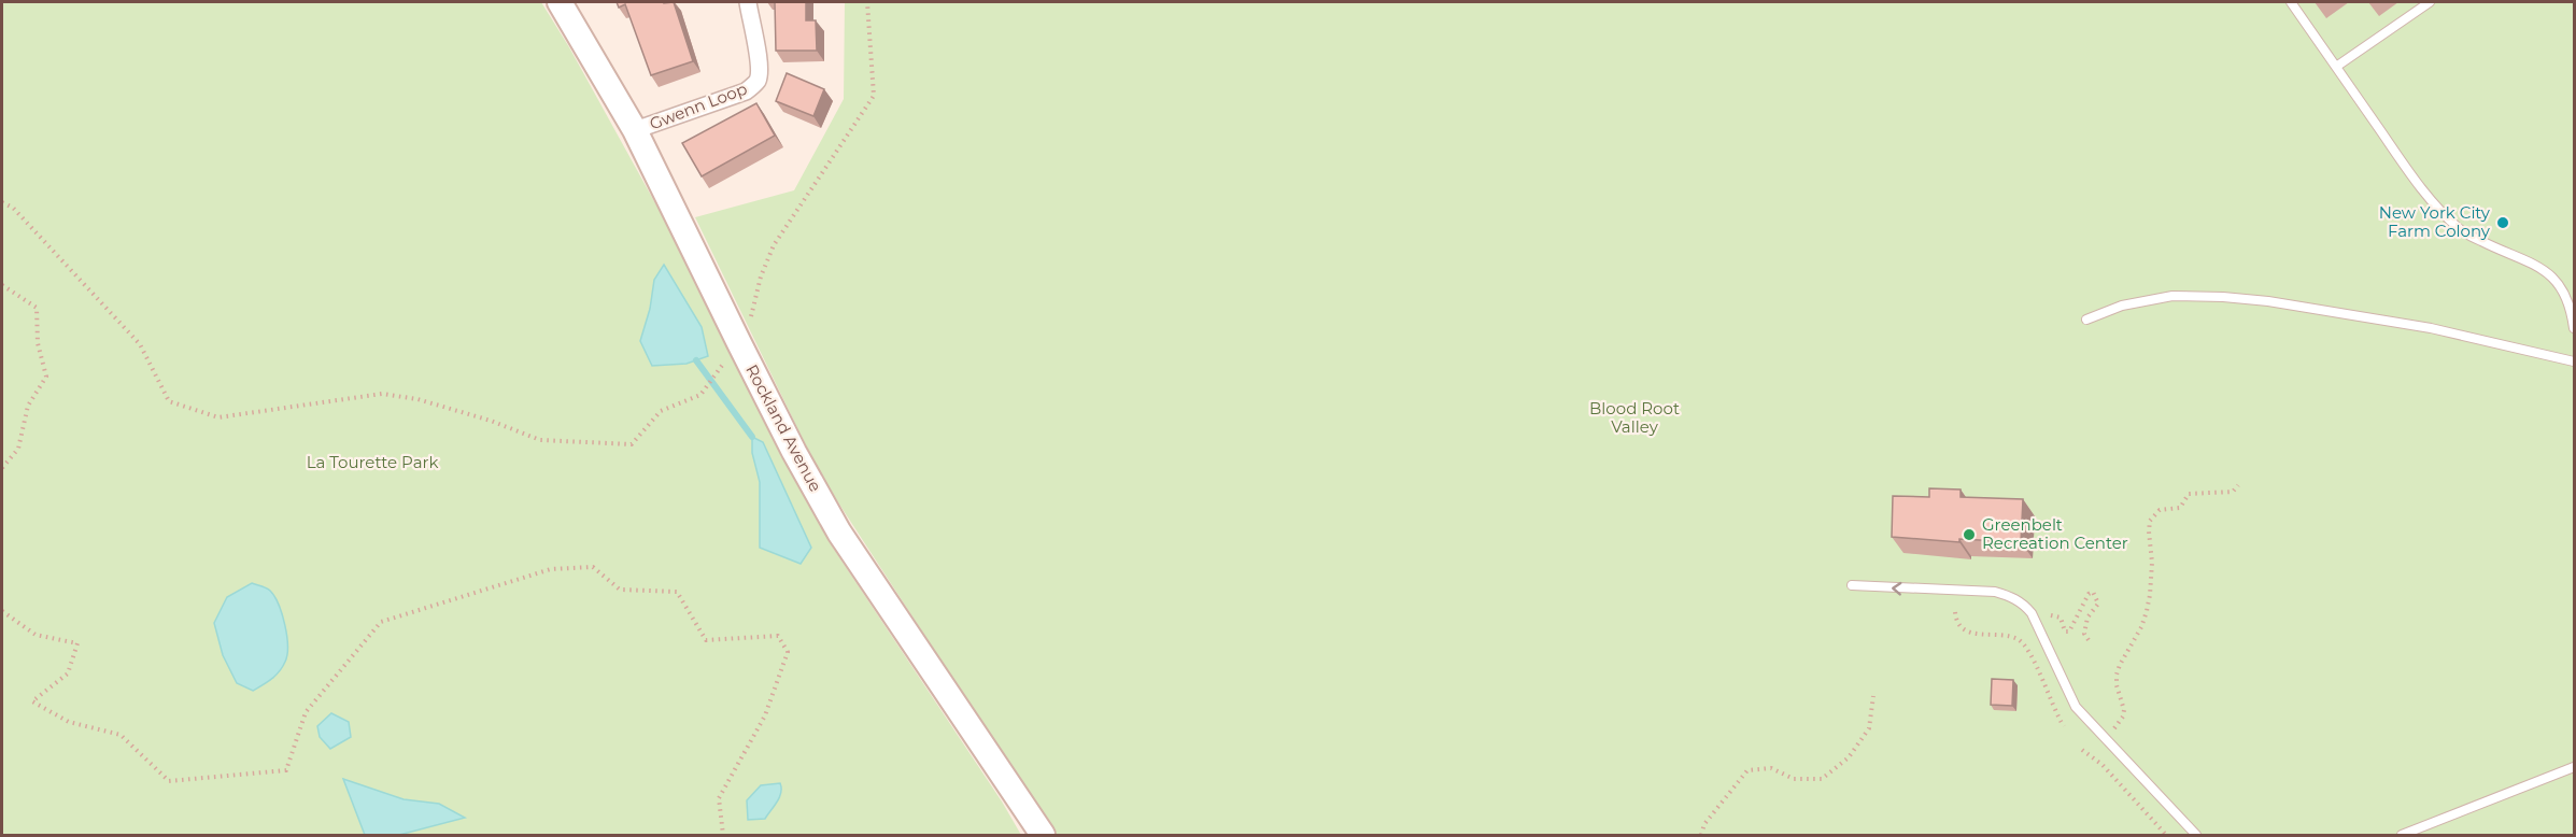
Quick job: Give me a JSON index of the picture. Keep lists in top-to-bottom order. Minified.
{"streets":{"street":["Gwenn Loop","Rockland Avenue"]},"crossings":[["Gwenn Loop","Rockland Avenue"]],"parks":["Blood Root Valley","La Tourette Park"],"places":["New York City Farm Colony","Greenbelt Recreation Center"]}
